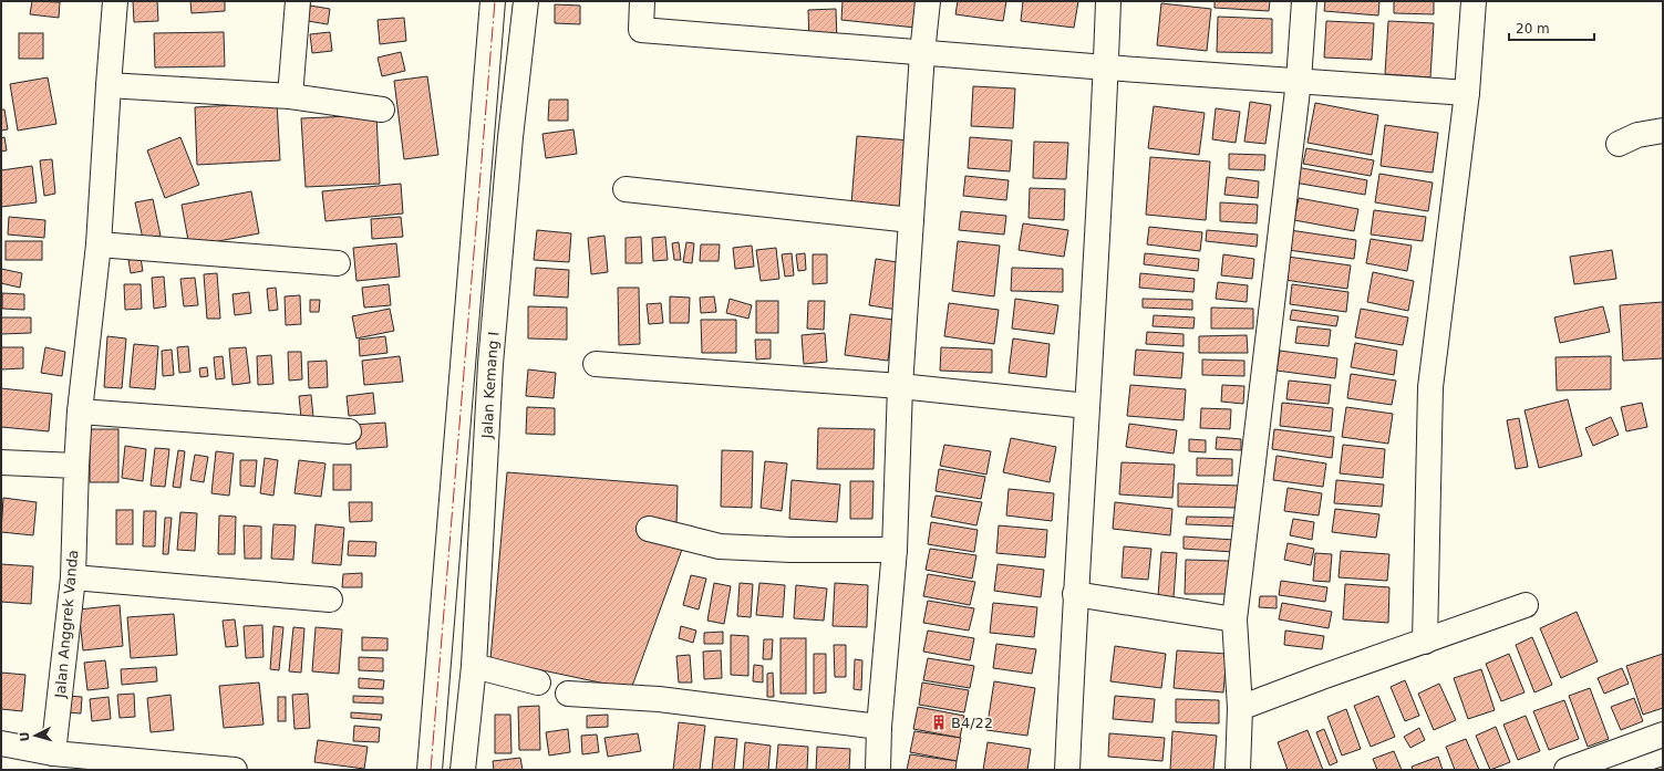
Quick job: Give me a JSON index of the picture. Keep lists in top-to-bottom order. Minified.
{"streets":{"street":["Jalan Kemang I","Jalan Anggrek Vanda"]},"places":{"building":["B4/22"]},"scale_bar":"20 m","north":"left"}
